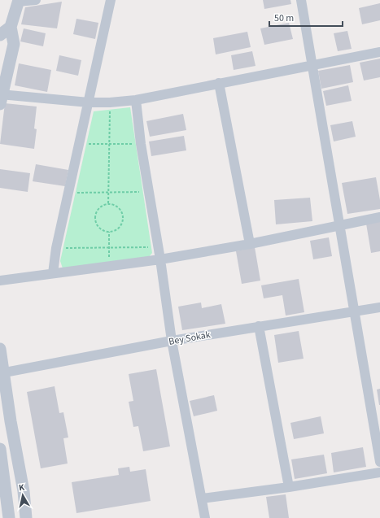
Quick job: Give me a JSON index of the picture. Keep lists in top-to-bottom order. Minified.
{"streets":{"street":["Bey Sokak"]},"scale_bar":"50 m","north":"top"}
